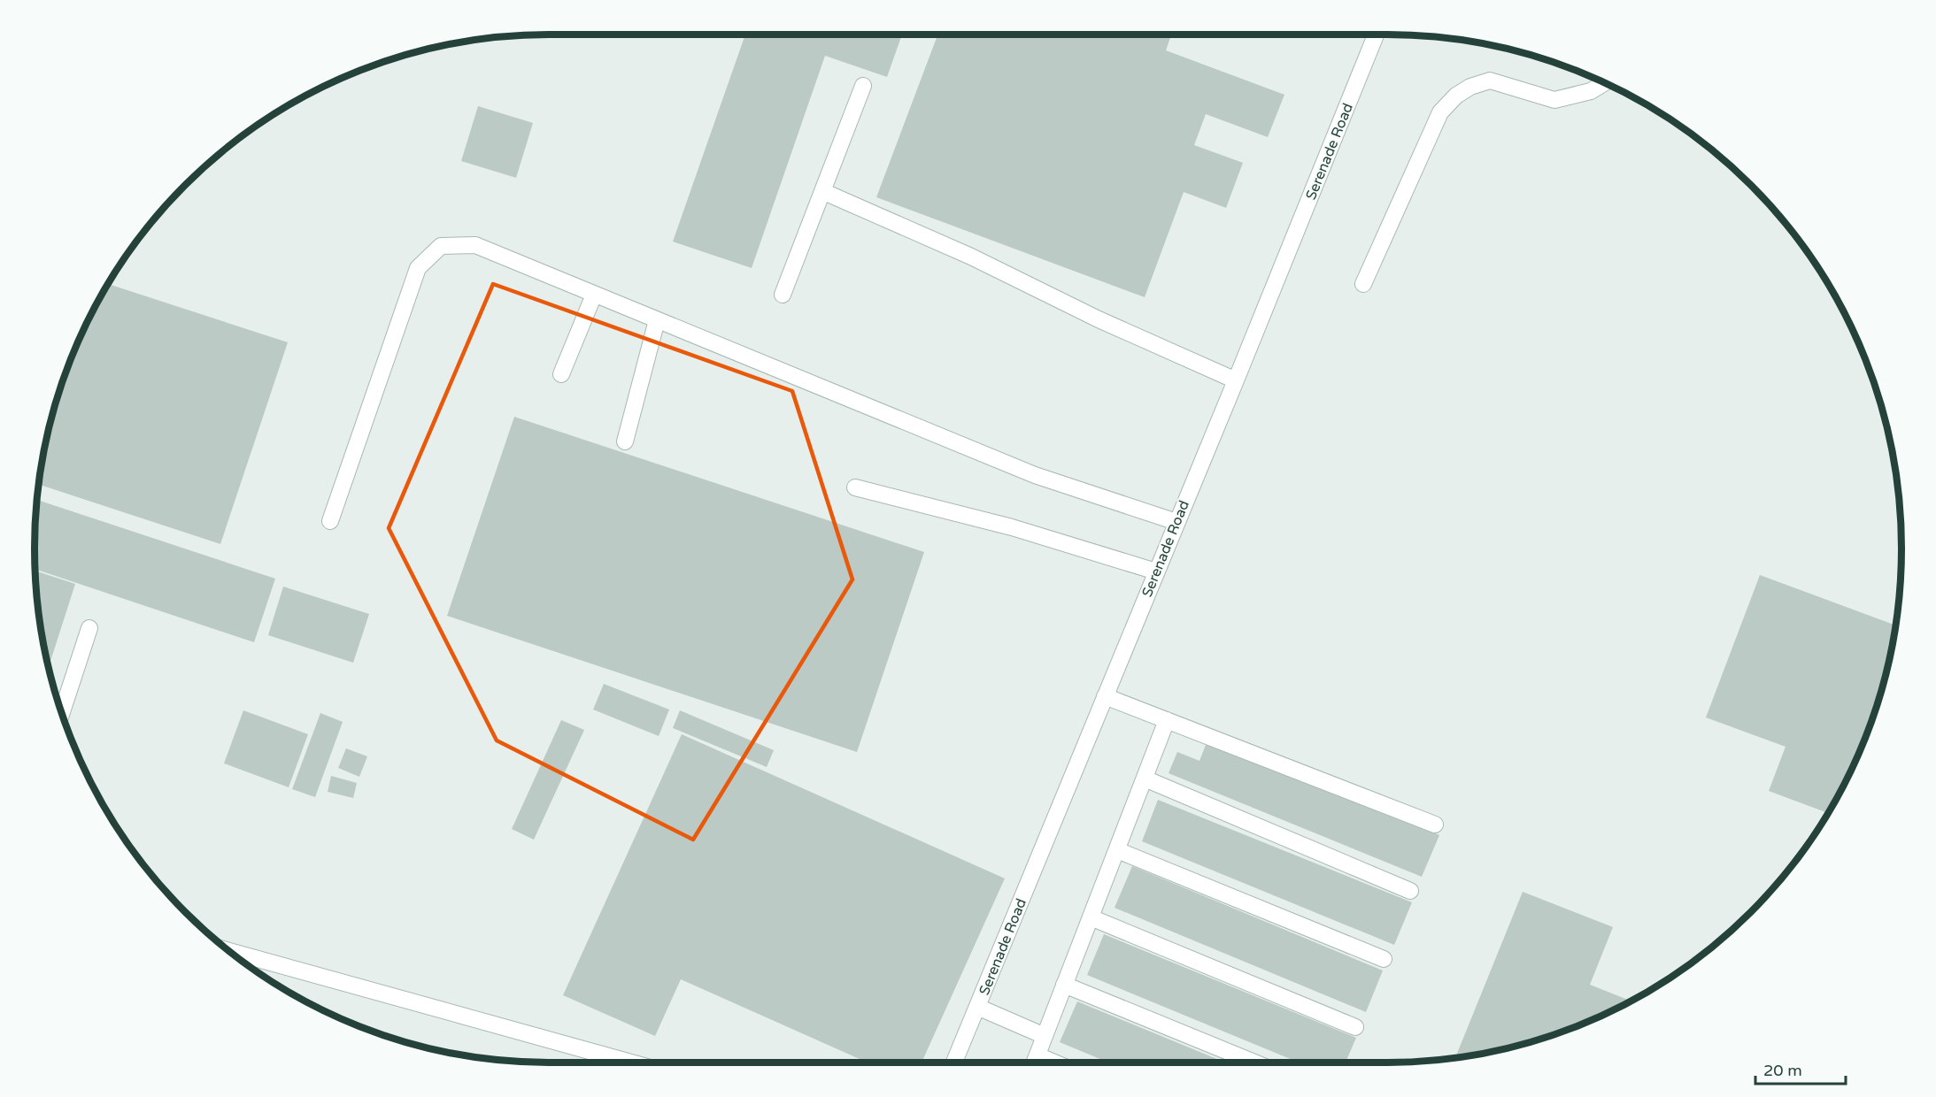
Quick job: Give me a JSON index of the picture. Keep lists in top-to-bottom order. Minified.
{"streets":{"street":["Serenade Road"]},"scale_bar":"20 m"}
